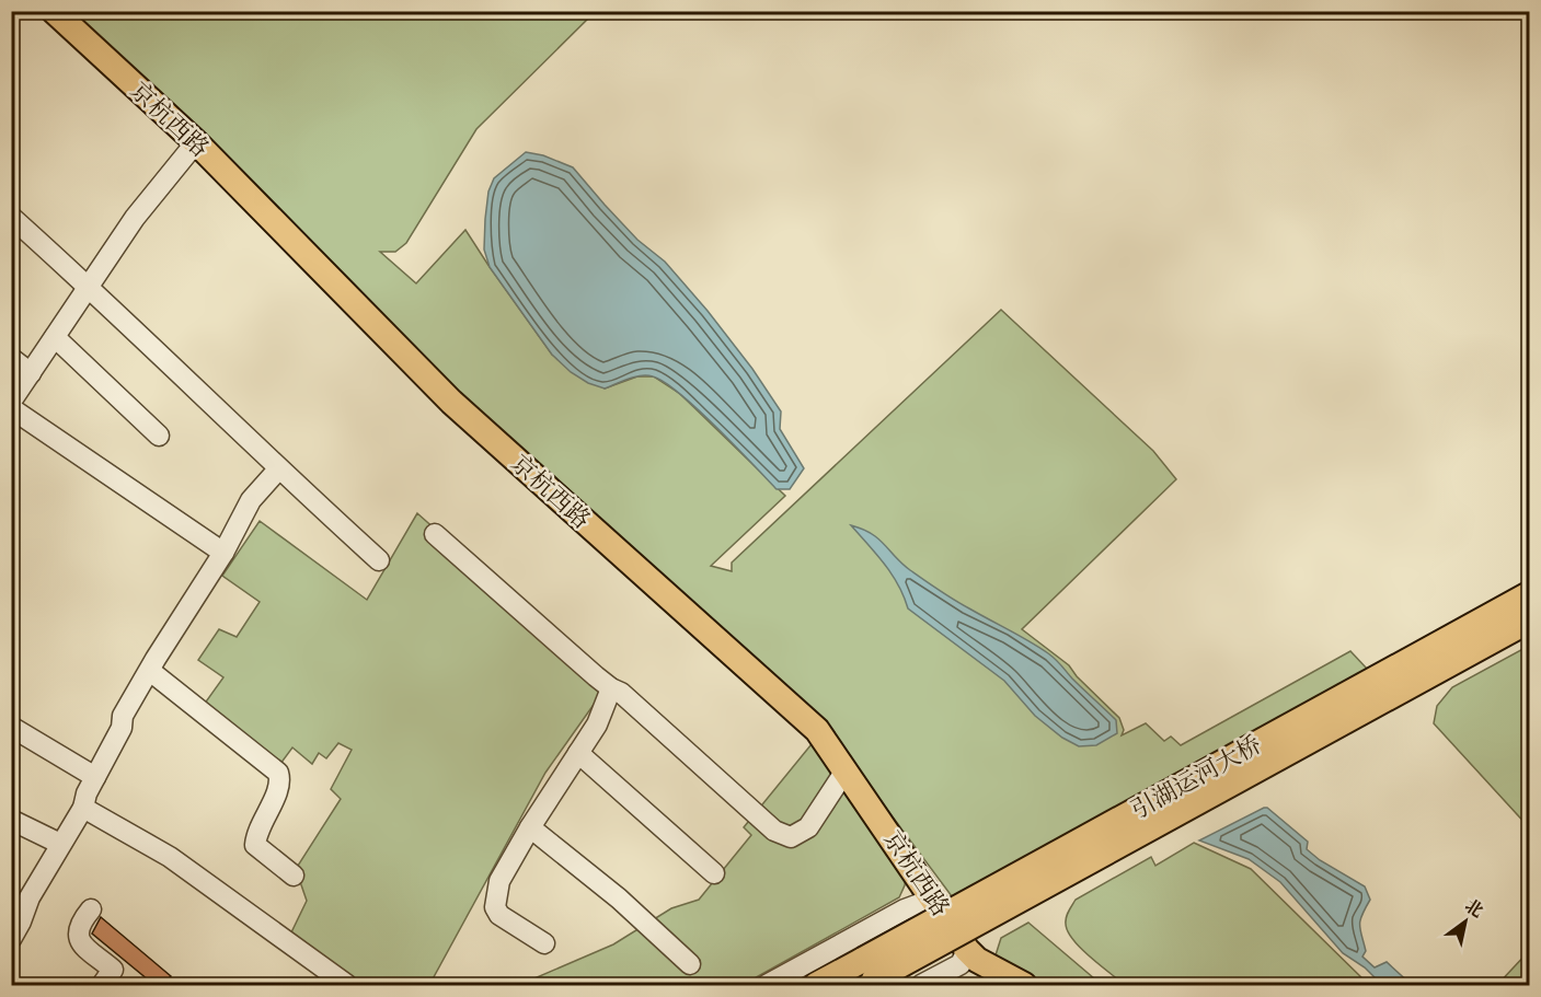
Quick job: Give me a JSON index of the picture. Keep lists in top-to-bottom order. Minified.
{"streets":{"main road":["京杭西路","引湖运河大桥"]},"north":"top right"}
